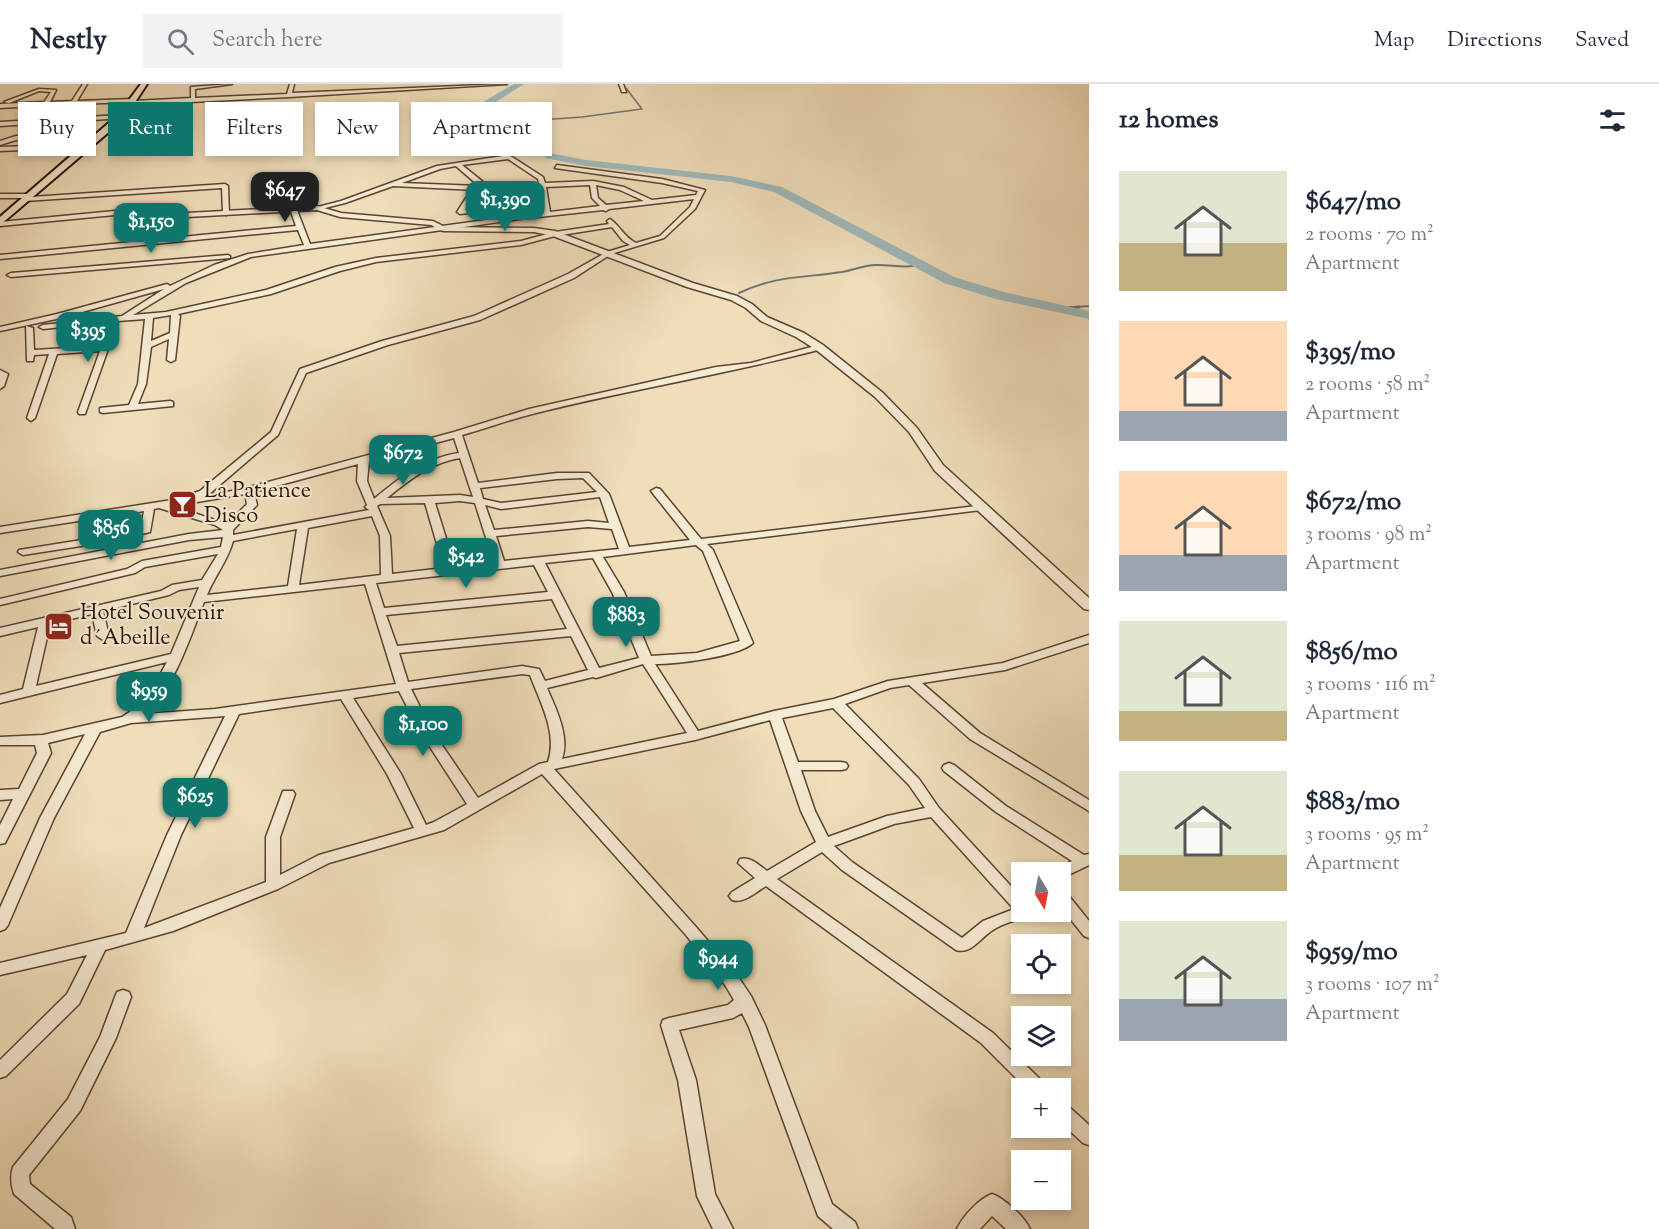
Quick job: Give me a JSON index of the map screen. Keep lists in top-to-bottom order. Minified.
{"places":{"bar":["La Patience Disco"],"hotel":["Hotel Souvenir d´Abeille"]},"north":"bottom","page":{"header":"Nestly","search":"Search here","nav":["Map","Directions","Saved"],"heading":"12 homes","chip":["Buy","Rent","Filters","New","Apartment"],"list":[{"name":"$647/mo","note":"2 rooms · 70 m² · Apartment"},{"name":"$395/mo","note":"2 rooms · 58 m² · Apartment"},{"name":"$672/mo","note":"3 rooms · 98 m² · Apartment"},{"name":"$856/mo","note":"3 rooms · 116 m² · Apartment"},{"name":"$883/mo","note":"3 rooms · 95 m² · Apartment"},{"name":"$959/mo","note":"3 rooms · 107 m² · Apartment"}],"price":["$647","$1,390","$1,150","$395","$672","$856","$542","$883","$959","$1,100","$625","$944"],"map_buttons":["+","−"]}}
